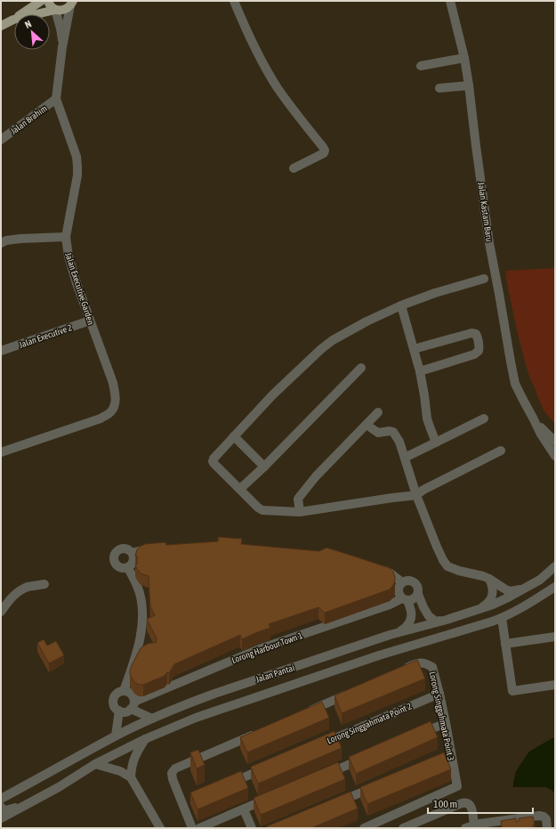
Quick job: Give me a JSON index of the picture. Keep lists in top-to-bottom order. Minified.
{"streets":{"street":["Jalan Brahim","Jalan Kastam Baru","Jalan Executive Garden","Jalan Executive 2","Lorong Harbour Town 1","Jalan Pantai","Lorong Singgahmata Point 3","Lorong Singgahmata Point 2"]},"crossings":[["Jalan Brahim","Jalan Executive Garden"],["Jalan Executive Garden","Jalan Executive 2"],["Lorong Singgahmata Point 3","Lorong Singgahmata Point 2"]],"scale_bar":"100 m","north":"top left"}
